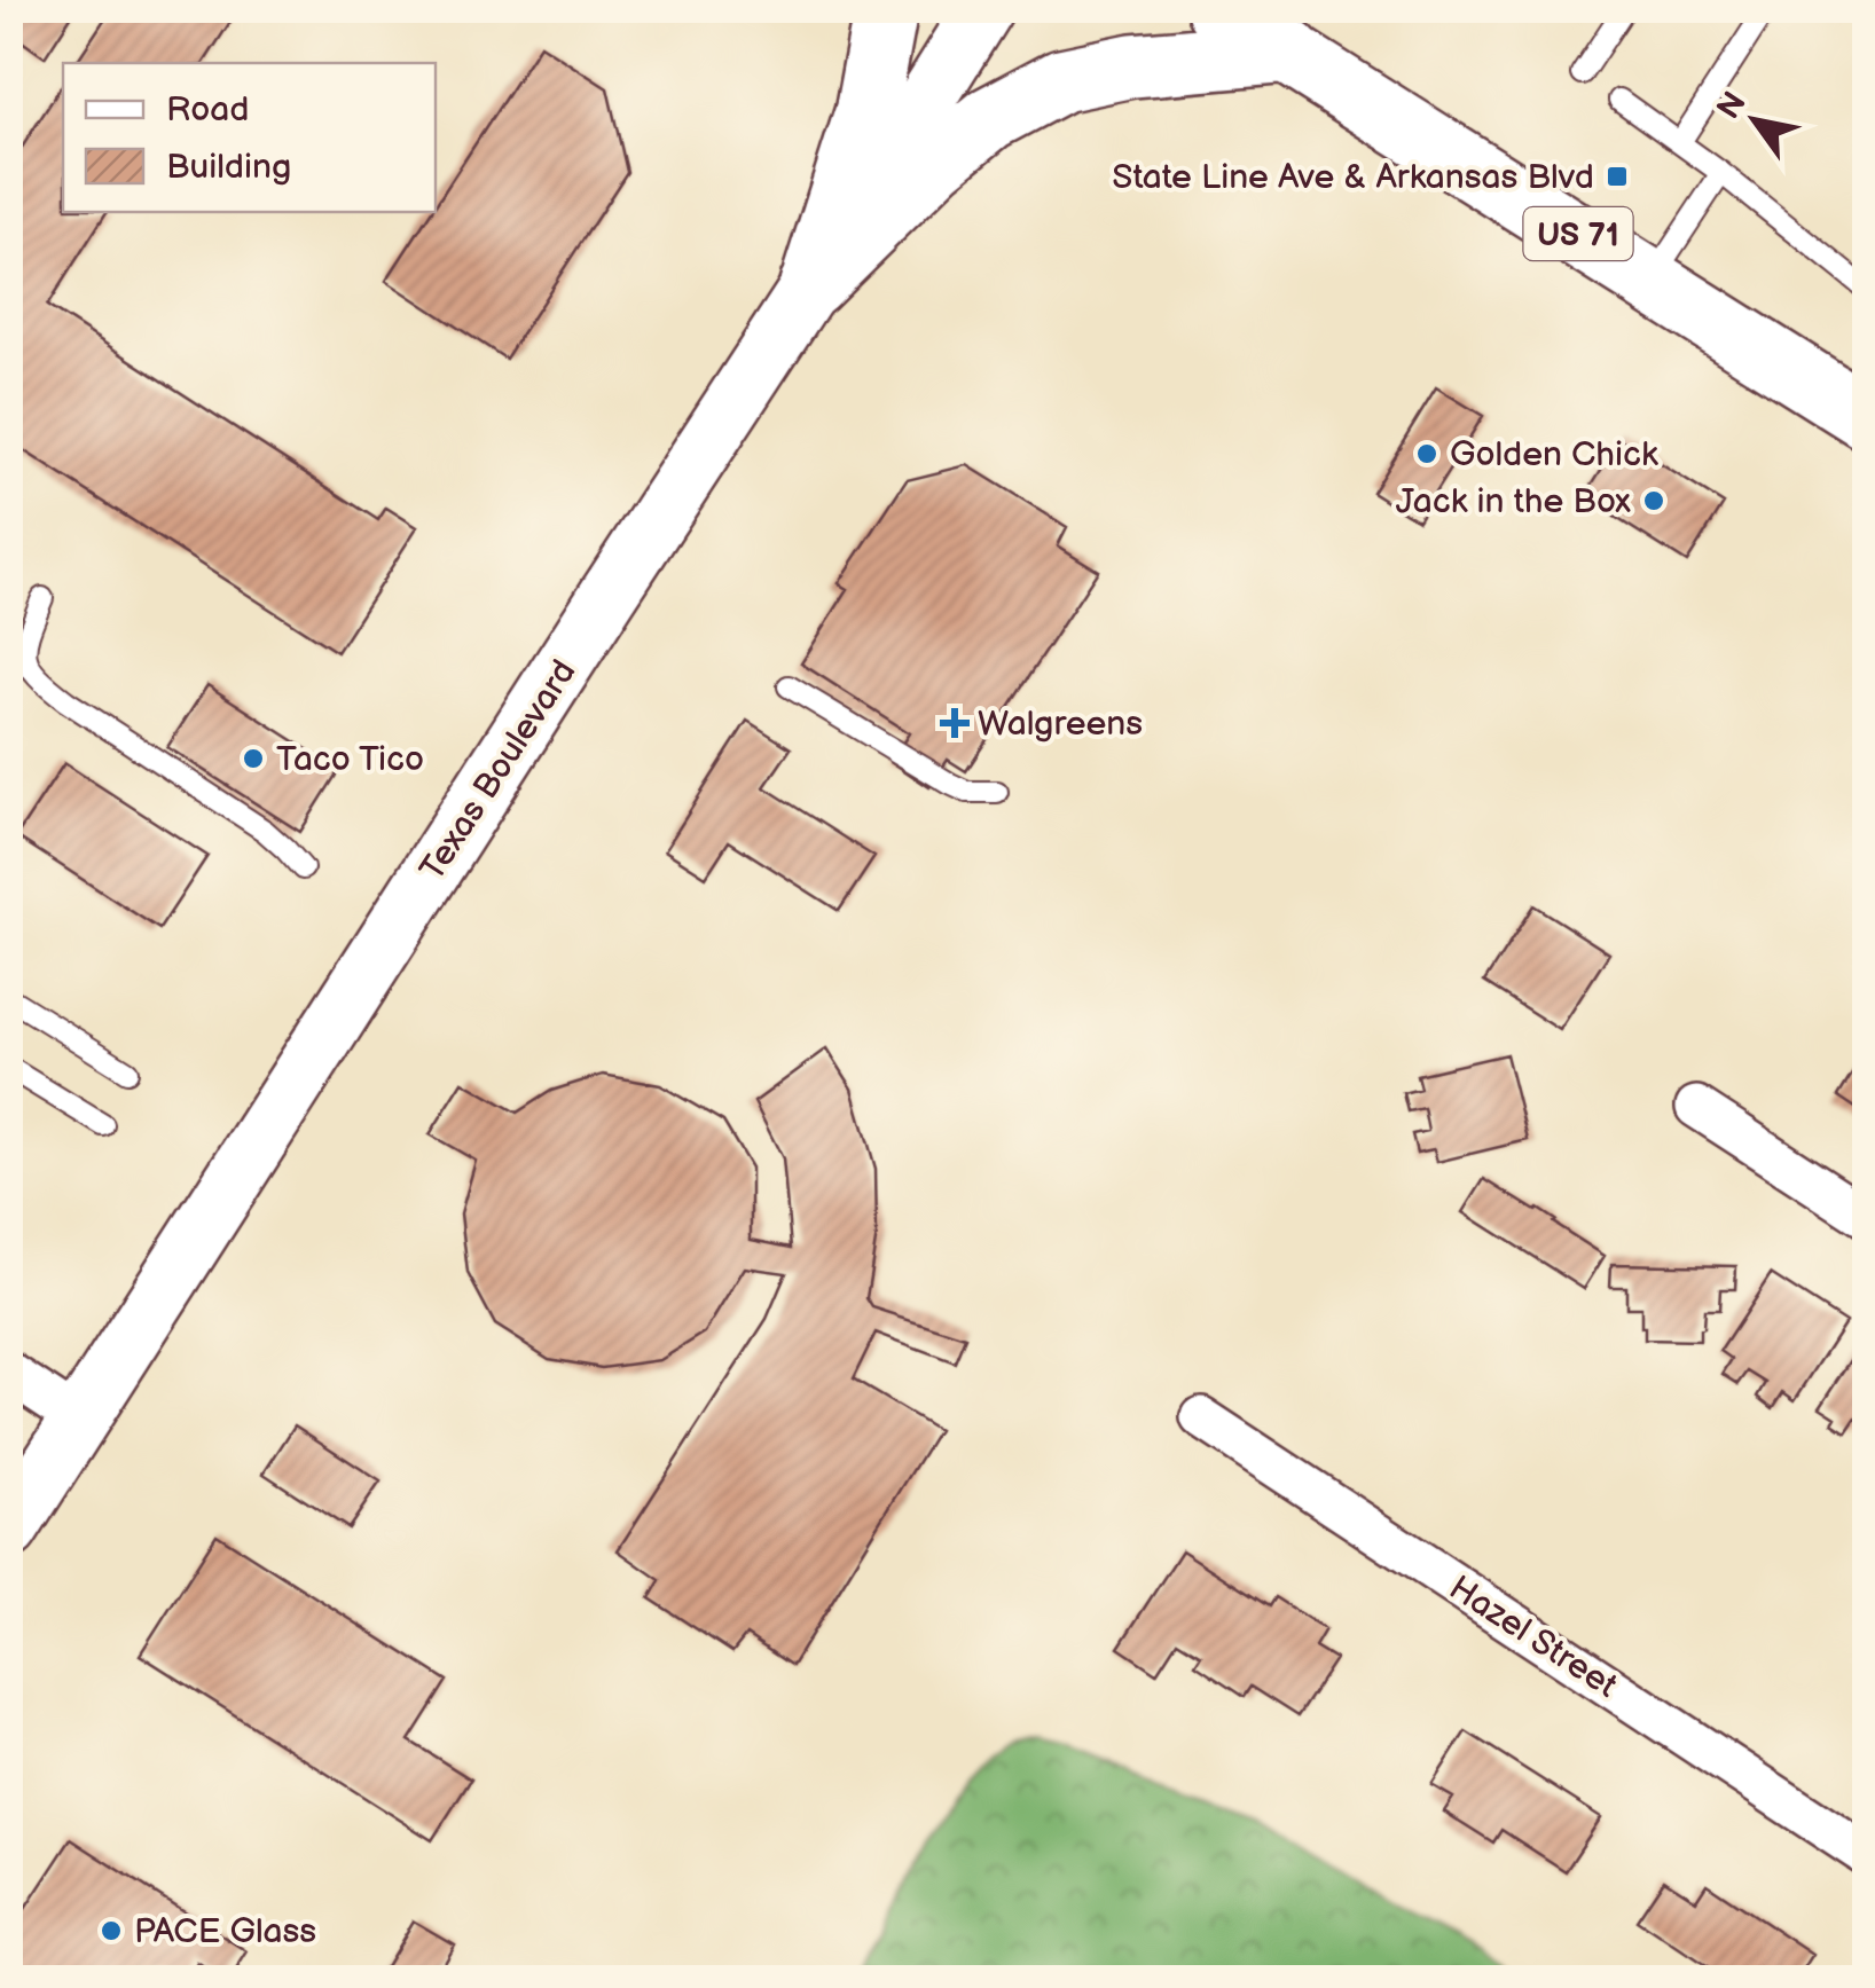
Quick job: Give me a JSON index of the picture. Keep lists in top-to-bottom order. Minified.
{"streets":{"main road":["US 71","Texas Boulevard"],"street":["Hazel Street"]},"places":{"transit":["State Line Ave & Arkansas Blvd"],"other":["Golden Chick","Jack in the Box","Taco Tico","PACE Glass"],"health":["Walgreens"]},"legend":["Road","Building"],"north":"top left"}
